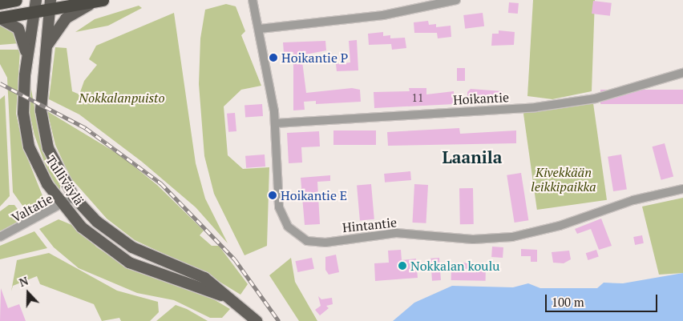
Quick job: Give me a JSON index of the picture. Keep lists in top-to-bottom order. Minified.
{"streets":{"main road":["Tulliväylä"],"street":["Hoikantie","Valtatie","Hintantie"]},"crossings":[["Hoikantie","Hintantie"],["Tulliväylä","Valtatie"]],"districts":["Laanila"],"parks":["Nokkalanpuisto","Kivekkään leikkipaikka"],"places":["Hoikantie P","Hoikantie E","Nokkalan koulu"],"house_numbers":["11"],"scale_bar":"100 m","north":"top"}
